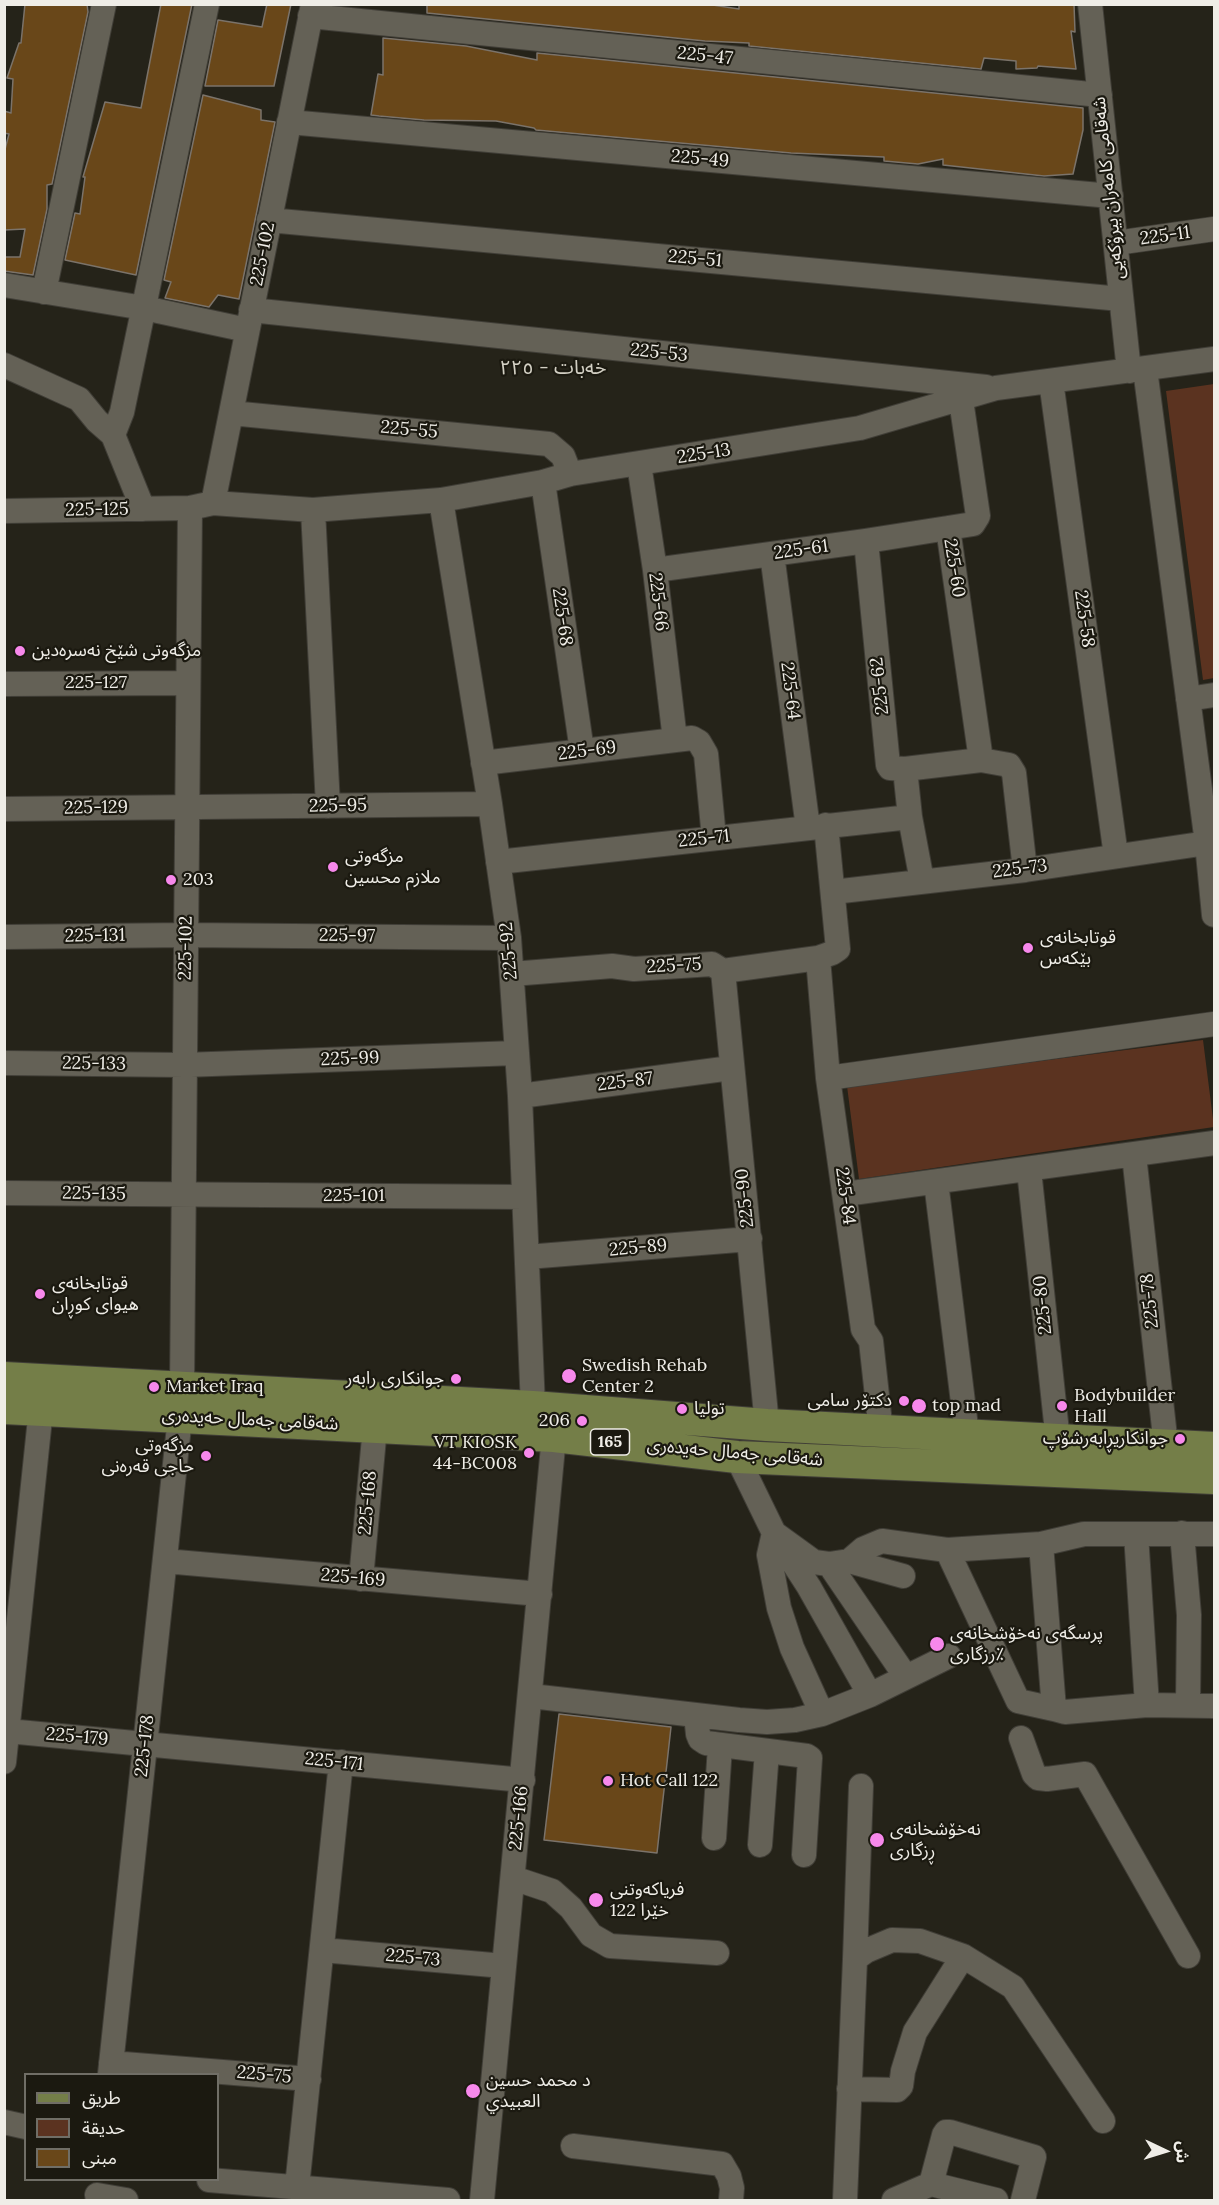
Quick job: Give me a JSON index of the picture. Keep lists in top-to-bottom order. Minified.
{"streets":{"main road":["شەقامی جەمال حەیدەری","165"],"street":["225-47","225-49","شه‌قامی كامەران بیرۆكەیی","225-11","225-102","225-51","225-53","225-55","225-13","225-125","225-61","225-60","225-66","225-68","225-58","225-127","225-62","225-64","225-69","225-95","225-129","225-71","225-73","225-131","225-97","225-92","225-75","225-99","225-133","225-87","225-135","225-101","225-84","225-90","225-89","225-78","225-80","225-168","225-169","225-179","225-178","225-171","225-166"]},"crossings":[["225-47","شه‌قامی كامەران بیرۆكەیی"],["225-47","225-102"],["225-49","شه‌قامی كامەران بیرۆكەیی"],["225-49","225-102"],["شه‌قامی كامەران بیرۆكەیی","225-11"],["شه‌قامی كامەران بیرۆكەیی","225-51"],["شه‌قامی كامەران بیرۆكەیی","225-13"],["شه‌قامی كامەران بیرۆكەیی","225-73"],["225-102","225-51"],["225-102","225-53"],["225-102","225-55"],["225-102","225-13"],["225-102","225-125"],["225-102","225-127"],["225-102","225-95"],["225-102","225-129"],["225-102","225-131"],["225-102","225-97"],["225-102","225-99"],["225-102","225-133"],["225-102","225-135"],["225-102","225-101"],["225-102","شەقامی جەمال حەیدەری"],["225-102","225-178"],["225-53","225-13"],["225-55","225-13"],["225-13","225-125"],["225-13","225-60"],["225-13","225-66"],["225-13","225-68"],["225-13","225-58"],["225-13","225-92"],["225-61","225-60"],["225-61","225-66"],["225-61","225-62"],["225-61","225-64"],["225-66","225-69"],["225-68","225-69"],["225-58","225-73"],["225-64","225-71"],["225-64","225-73"],["225-64","225-84"],["225-69","225-92"],["225-95","225-129"],["225-95","225-92"],["225-71","225-92"],["225-73","225-84"],["225-73","225-166"],["225-131","225-97"],["225-97","225-92"],["225-92","225-75"],["225-92","225-99"],["225-92","225-87"],["225-92","225-101"],["225-92","225-89"],["225-92","شەقامی جەمال حەیدەری"],["225-75","225-84"],["225-75","225-90"],["225-75","225-178"],["225-99","225-133"],["225-87","225-90"],["225-135","225-101"],["225-84","شەقامی جەمال حەیدەری"],["225-90","225-89"],["225-90","شەقامی جەمال حەیدەری"],["225-78","شەقامی جەمال حەیدەری"],["225-80","شەقامی جەمال حەیدەری"],["شەقامی جەمال حەیدەری","225-168"],["شەقامی جەمال حەیدەری","225-178"],["شەقامی جەمال حەیدەری","225-166"],["225-168","225-169"],["225-169","225-178"],["225-169","225-166"],["225-179","225-178"],["225-179","225-171"],["225-178","225-171"],["225-171","225-166"]],"districts":["خەبات - ٢٢٥"],"places":["مزگه‌وتی شێخ نه‌سرەدین","مزگه‌وتی ملازم محسین","203","قوتابخانەی بێكه‌س","قوتابخانەی هیوای کوڕان","Swedish Rehab Center 2","جوانکاری رابەر","Market Iraq","دكتۆر سامی","top mad","Bodybuilder Hall","تولیا","206","جوانكاریڕابەرشۆپ","VT KIOSK 44-BC008","مزگەوتی حاجی قەرەنی","پرسگەی نەخۆشخانەی رزگاری٪","Hot Call 122","نەخۆشخانەی ڕزگاری","فریاکەوتنی خێرا 122","د محمد حسين العبيدي"],"legend":["طريق","حديقة","مبنى"],"north":"right"}
